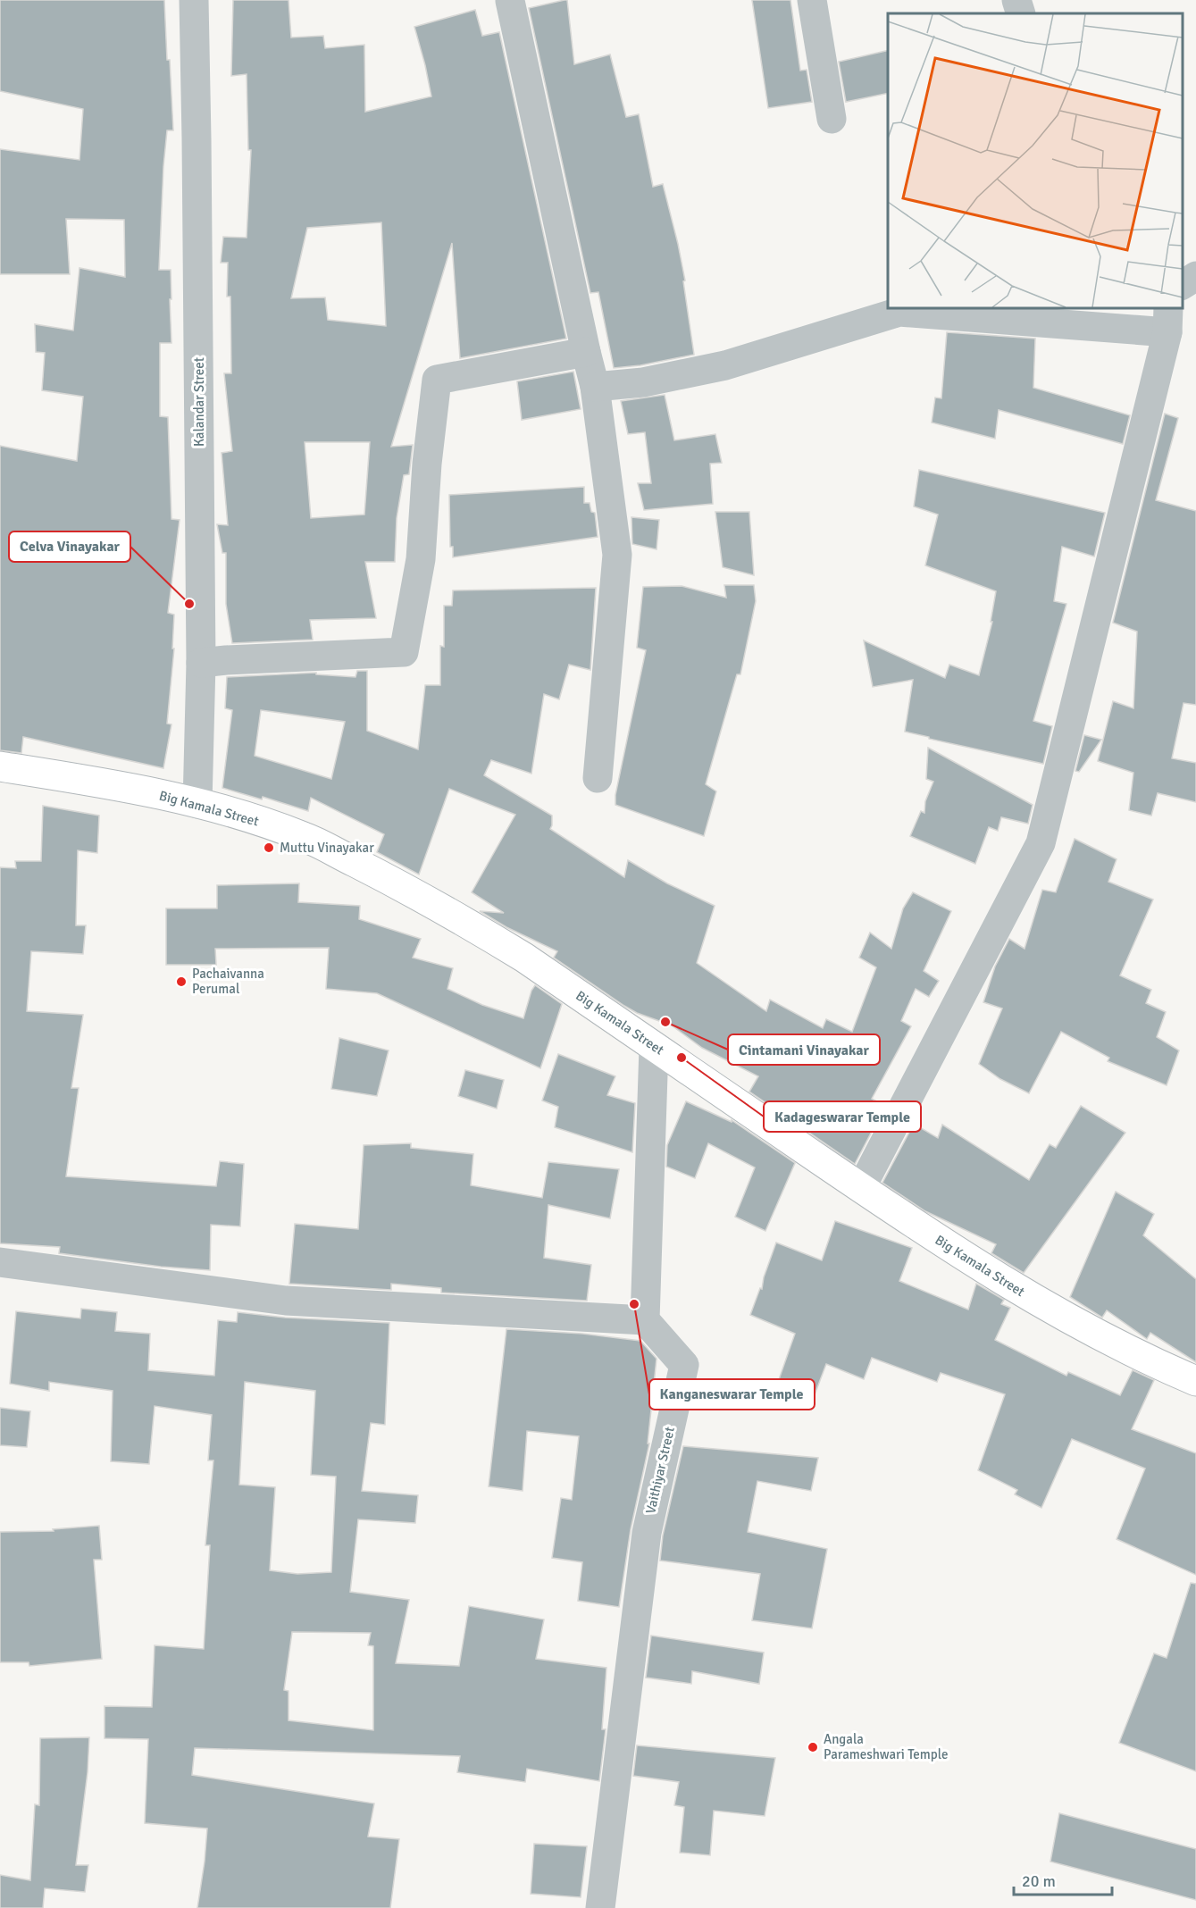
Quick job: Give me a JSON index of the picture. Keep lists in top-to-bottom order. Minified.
{"streets":{"main road":["Big Kamala Street"],"street":["Kalandar Street","Vaithiyar Street"]},"crossings":[["Kalandar Street","Big Kamala Street"]],"places":["Celva Vinayakar","Muttu Vinayakar","Pachaivanna Perumal","Cintamani Vinayakar","Kadageswarar Temple","Kanganeswarar Temple","Angala Parameshwari Temple"],"scale_bar":"20 m"}
